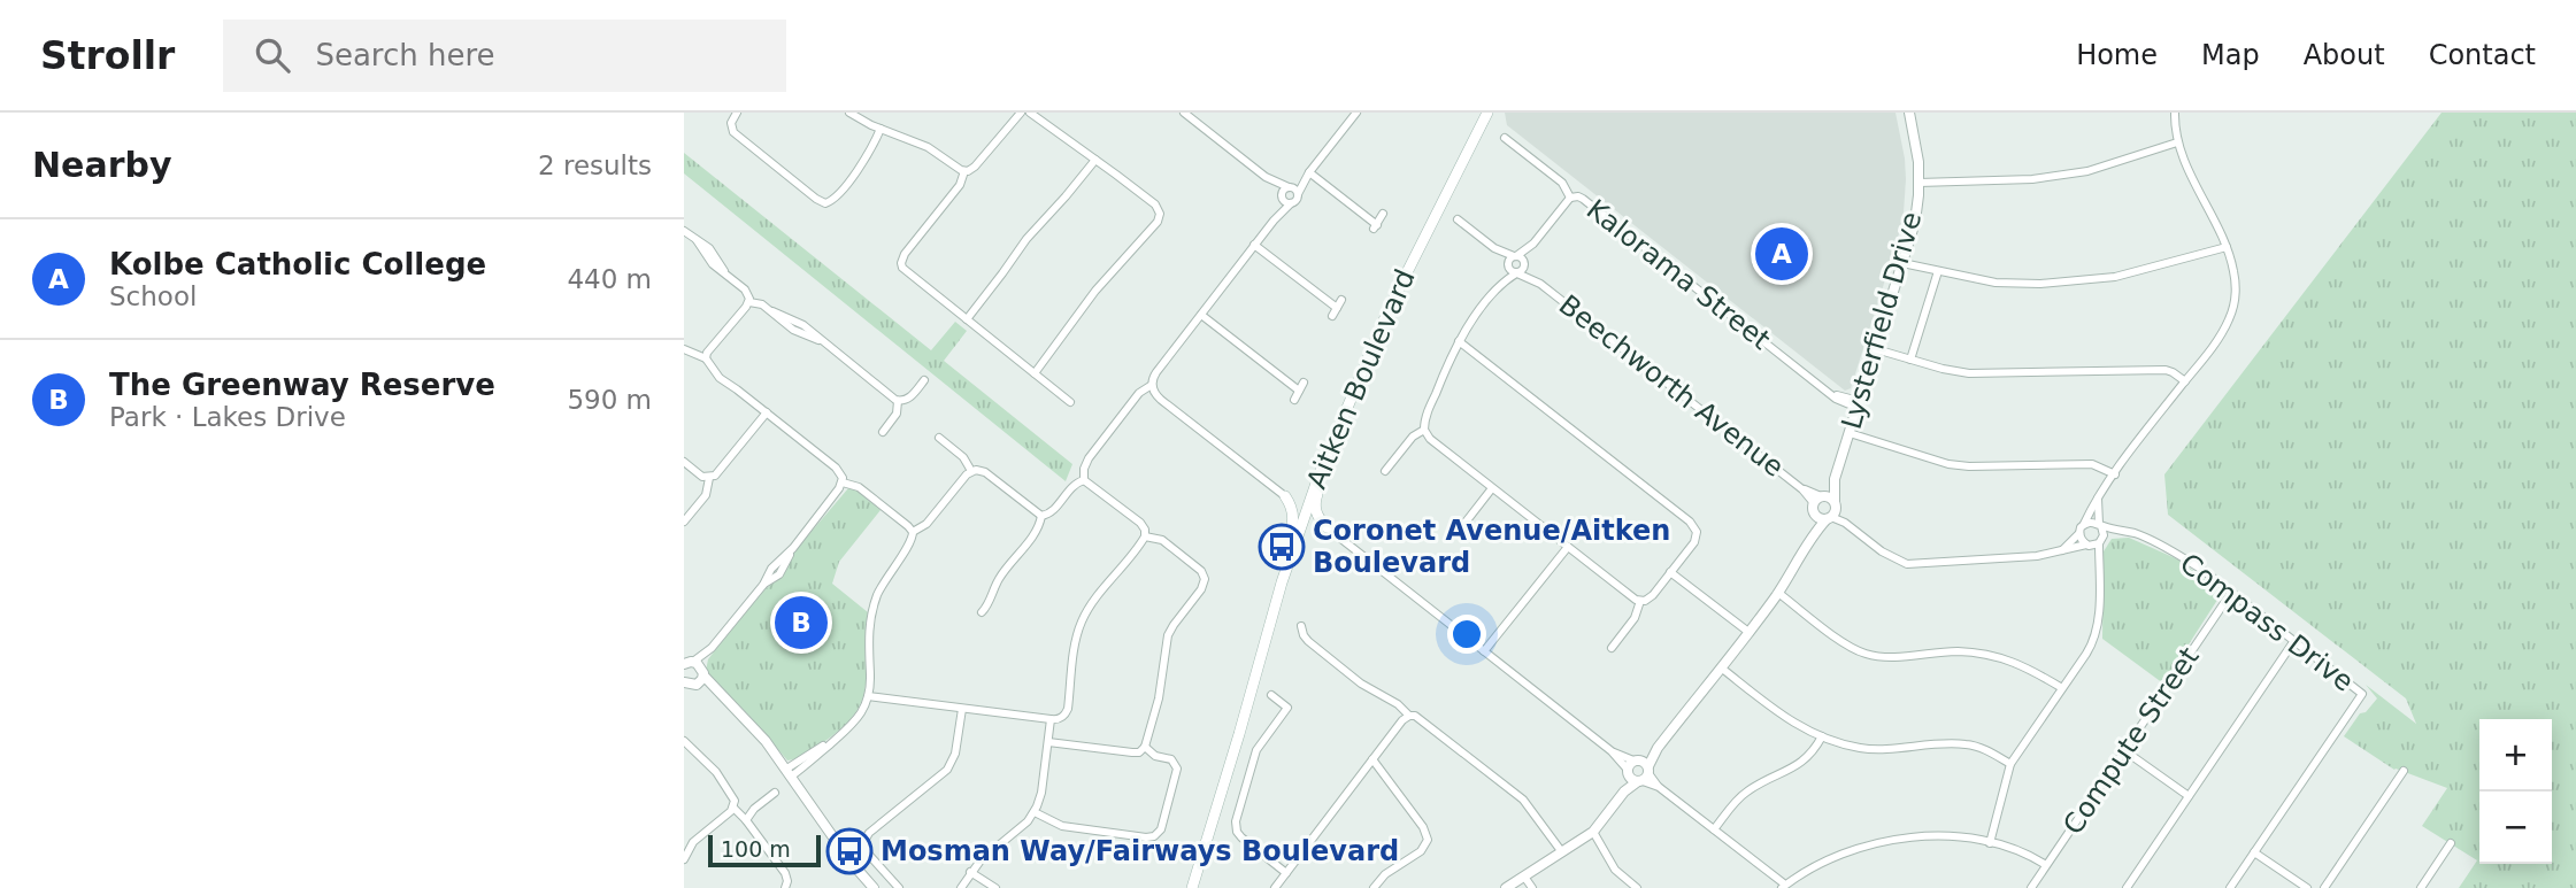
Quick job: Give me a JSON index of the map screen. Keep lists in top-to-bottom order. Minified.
{"streets":{"main road":["Aitken Boulevard"],"street":["Kalorama Street","Lysterfield Drive","Beechworth Avenue","Compass Drive","Compute Street"]},"crossings":[["Kalorama Street","Lysterfield Drive"],["Kalorama Street","Beechworth Avenue"],["Lysterfield Drive","Beechworth Avenue"],["Compass Drive","Compute Street"]],"places":{"bus stop":["Coronet Avenue/Aitken Boulevard","Mosman Way/Fairways Boulevard"]},"scale_bar":"100 m","page":{"header":"Strollr","search":"Search here","nav":["Home","Map","About","Contact"],"heading":["Nearby","2 results"],"list":[{"mark":"A","name":"Kolbe Catholic College","note":"School","value":"440 m"},{"mark":"B","name":"The Greenway Reserve","note":"Park · Lakes Drive","value":"590 m"}],"pins":["A","B"],"map_buttons":["+","−"],"scale":"100 m"}}
